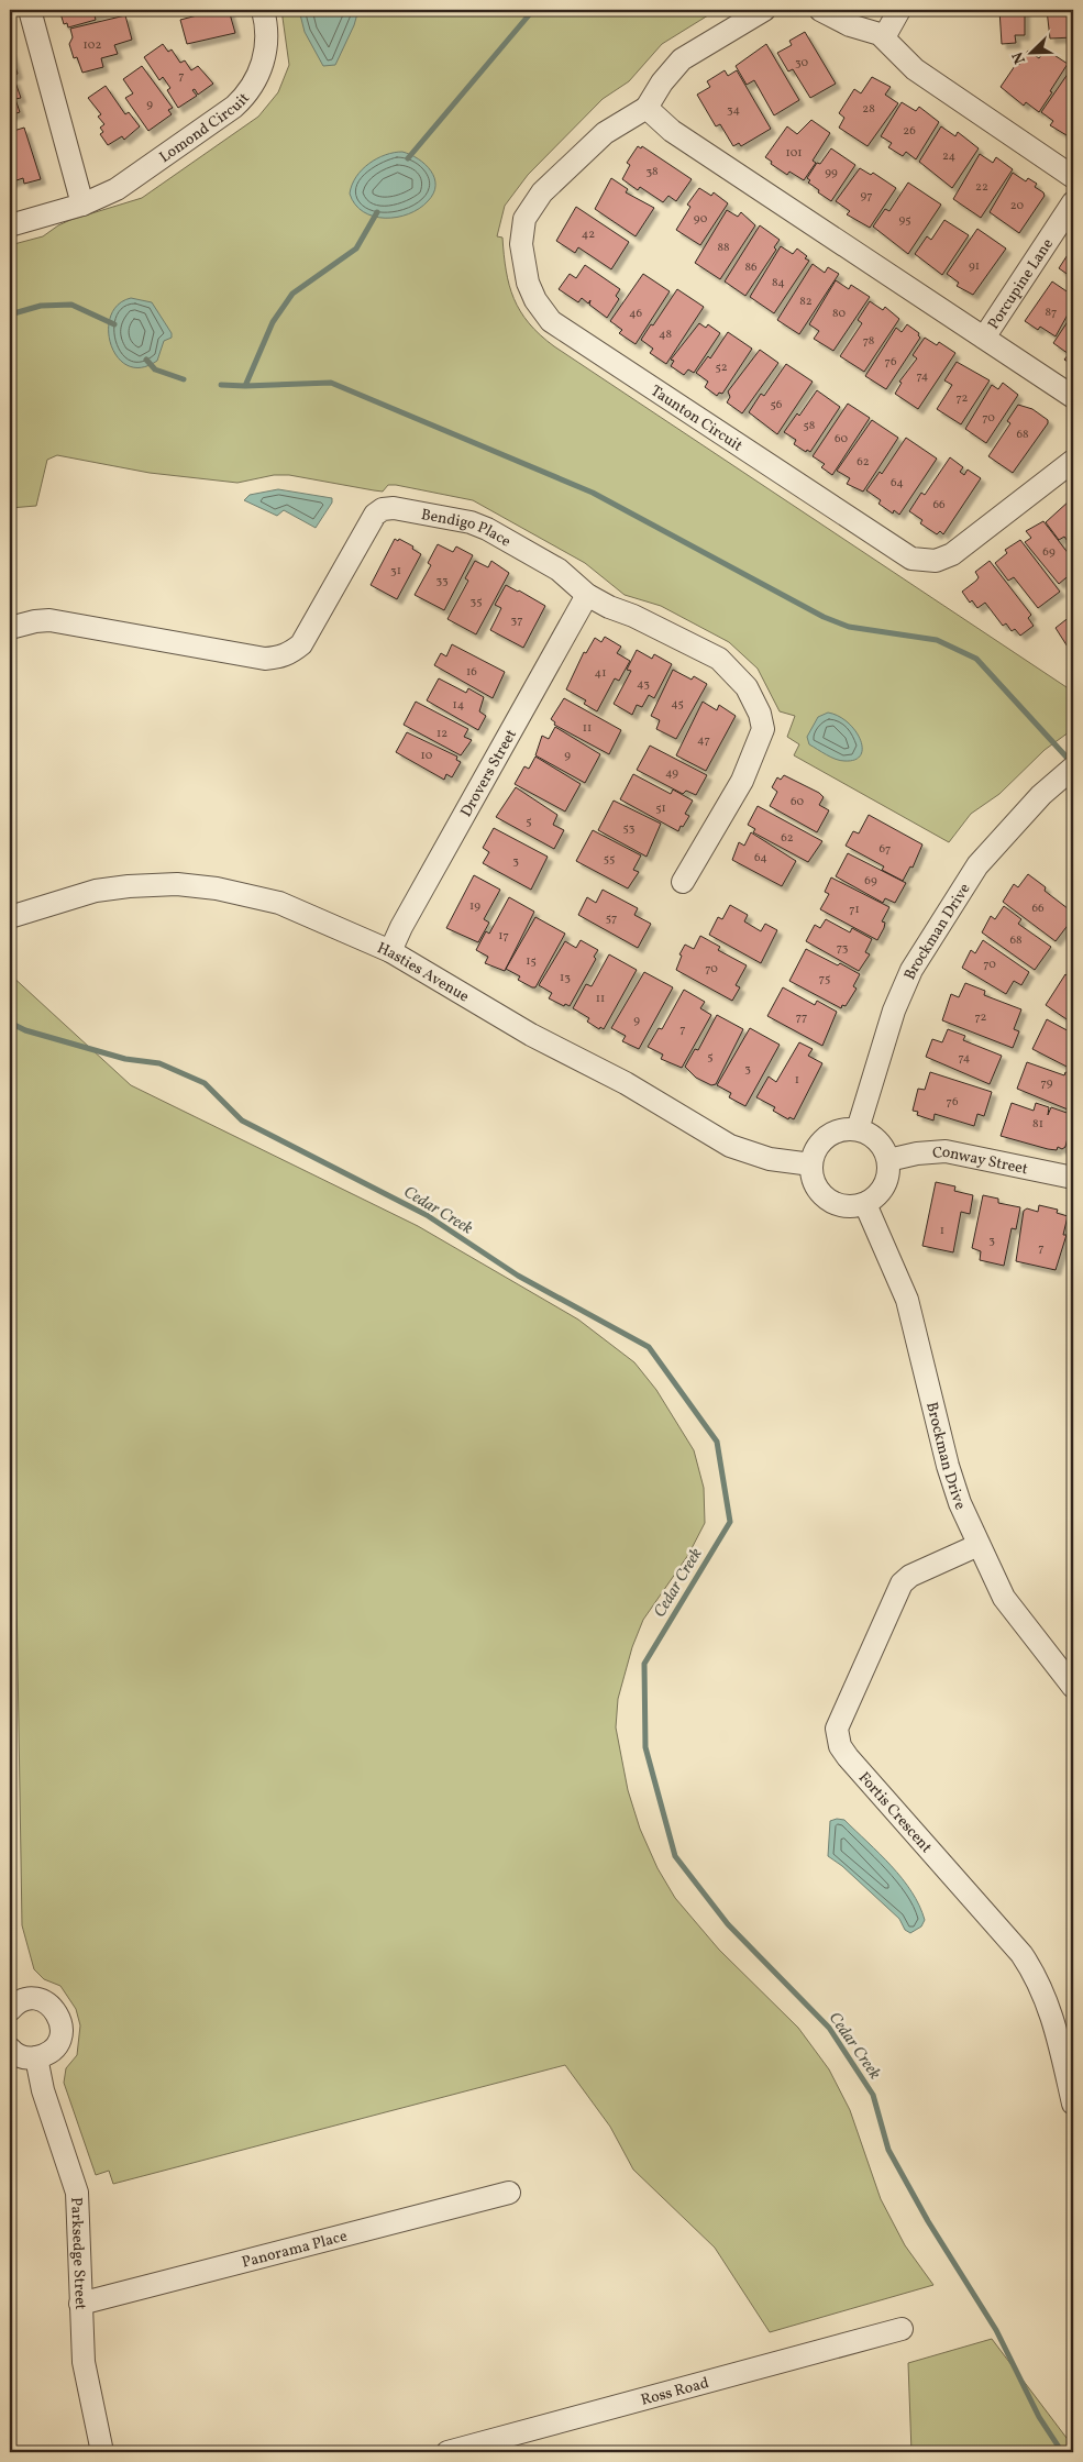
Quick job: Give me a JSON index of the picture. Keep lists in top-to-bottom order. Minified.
{"streets":{"street":["Lomond Circuit","Porcupine Lane","Taunton Circuit","Bendigo Place","Drovers Street","Brockman Drive","Hasties Avenue","Conway Street","Fortis Crescent","Panorama Place","Parksedge Street","Ross Road"]},"crossings":[["Bendigo Place","Drovers Street"],["Drovers Street","Hasties Avenue"],["Brockman Drive","Hasties Avenue"],["Brockman Drive","Conway Street"],["Brockman Drive","Fortis Crescent"],["Hasties Avenue","Conway Street"],["Panorama Place","Parksedge Street"]],"water":["Cedar Creek"],"house_numbers":["102","30","7","9","28","34","26","101","24","38","99","22","97","20","90","95","42","88","91","86","84","82","87","46","80","48","78","76","52","74","72","56","70","58","68","60","62","64","66","69","31","33","35","37","16","41","43","45","14","11","12","47","10","9","49","60","51","5","53","62","67","64","55","3","69","19","66","71","57","17","68","73","15","70","70","13","75","11","77","72","9","7","5","74","3","1","79","76","81","1","3","7"],"north":"bottom left"}
